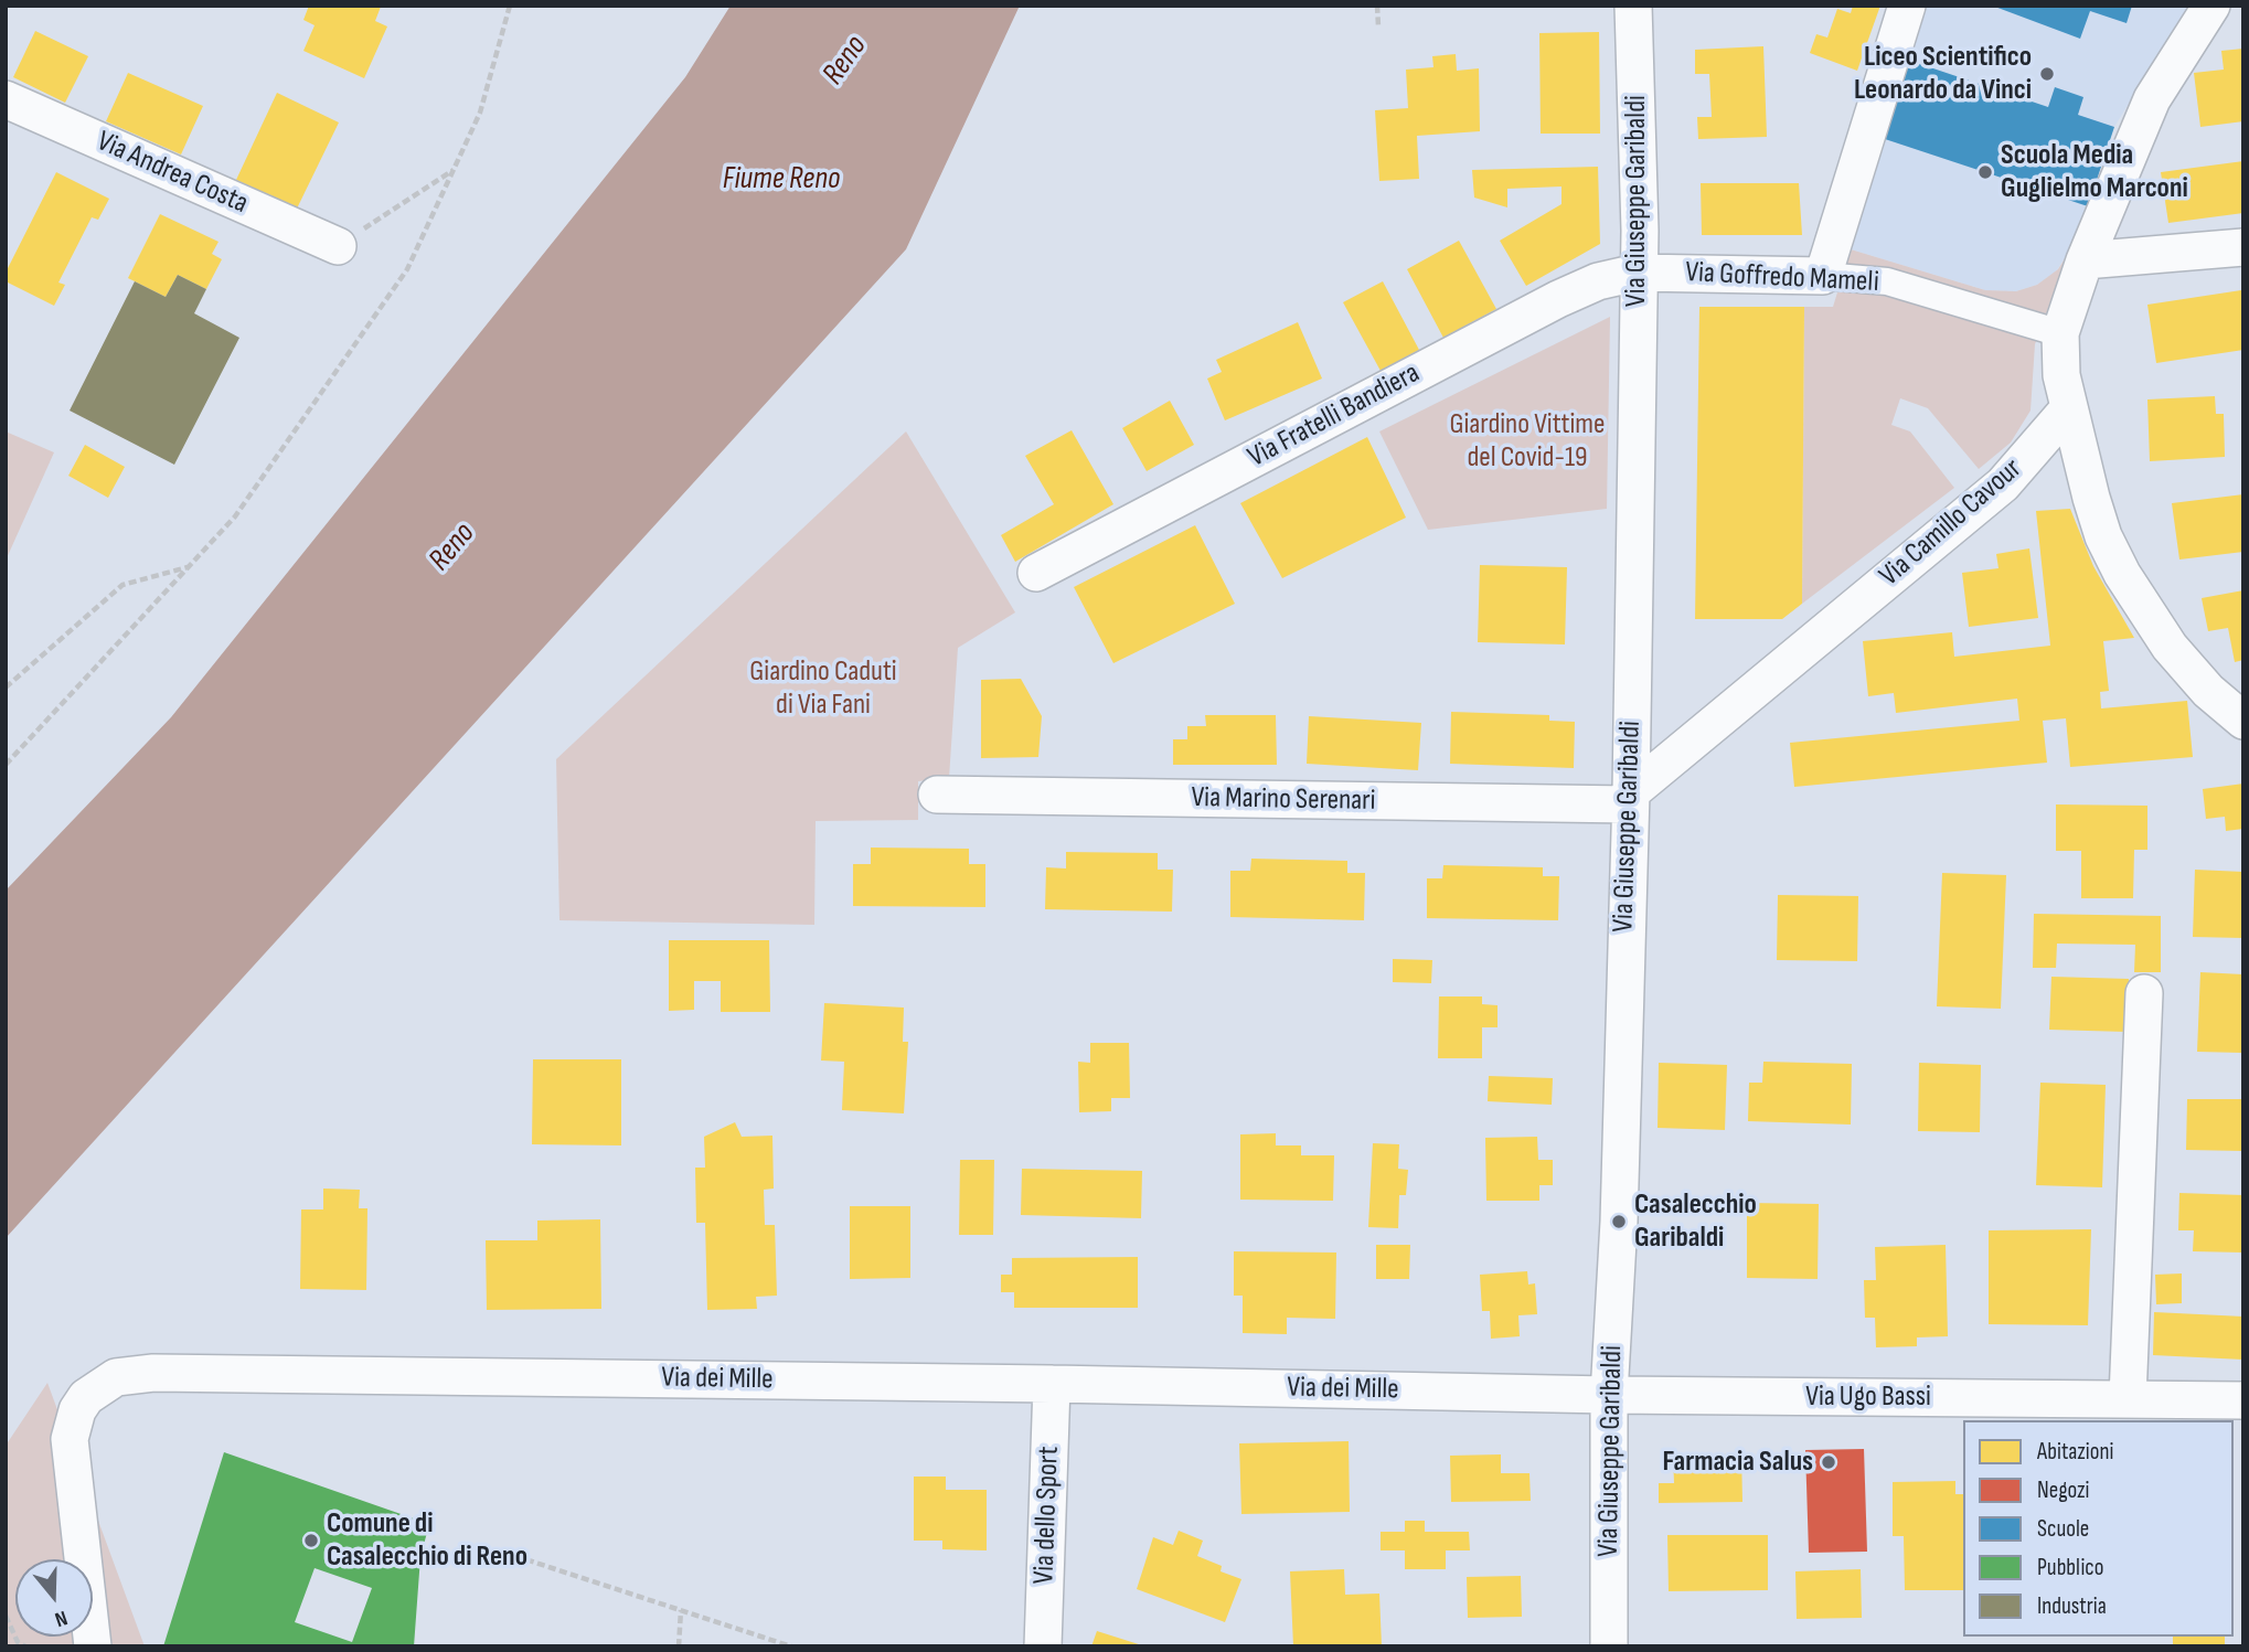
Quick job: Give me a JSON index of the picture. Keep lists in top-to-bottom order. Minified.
{"streets":{"street":["Via Andrea Costa","Via Giuseppe Garibaldi","Via Goffredo Mameli","Via Fratelli Bandiera","Via Camillo Cavour","Via Marino Serenari","Via dei Mille","Via Ugo Bassi","Via dello Sport"]},"crossings":[["Via Giuseppe Garibaldi","Via Goffredo Mameli"],["Via Giuseppe Garibaldi","Via Fratelli Bandiera"],["Via Giuseppe Garibaldi","Via Camillo Cavour"],["Via Giuseppe Garibaldi","Via Marino Serenari"],["Via Giuseppe Garibaldi","Via dei Mille"],["Via Giuseppe Garibaldi","Via Ugo Bassi"],["Via Goffredo Mameli","Via Fratelli Bandiera"],["Via Camillo Cavour","Via Marino Serenari"],["Via dei Mille","Via Ugo Bassi"],["Via dei Mille","Via dello Sport"]],"water":["Reno","Fiume Reno"],"parks":["Giardino Vittime del Covid-19","Giardino Caduti di Via Fani"],"places":["Liceo Scientifico Leonardo da Vinci","Scuola Media Guglielmo Marconi","Casalecchio Garibaldi","Farmacia Salus","Comune di Casalecchio di Reno"],"legend":["Abitazioni","Negozi","Scuole","Pubblico","Industria"],"north":"bottom"}
